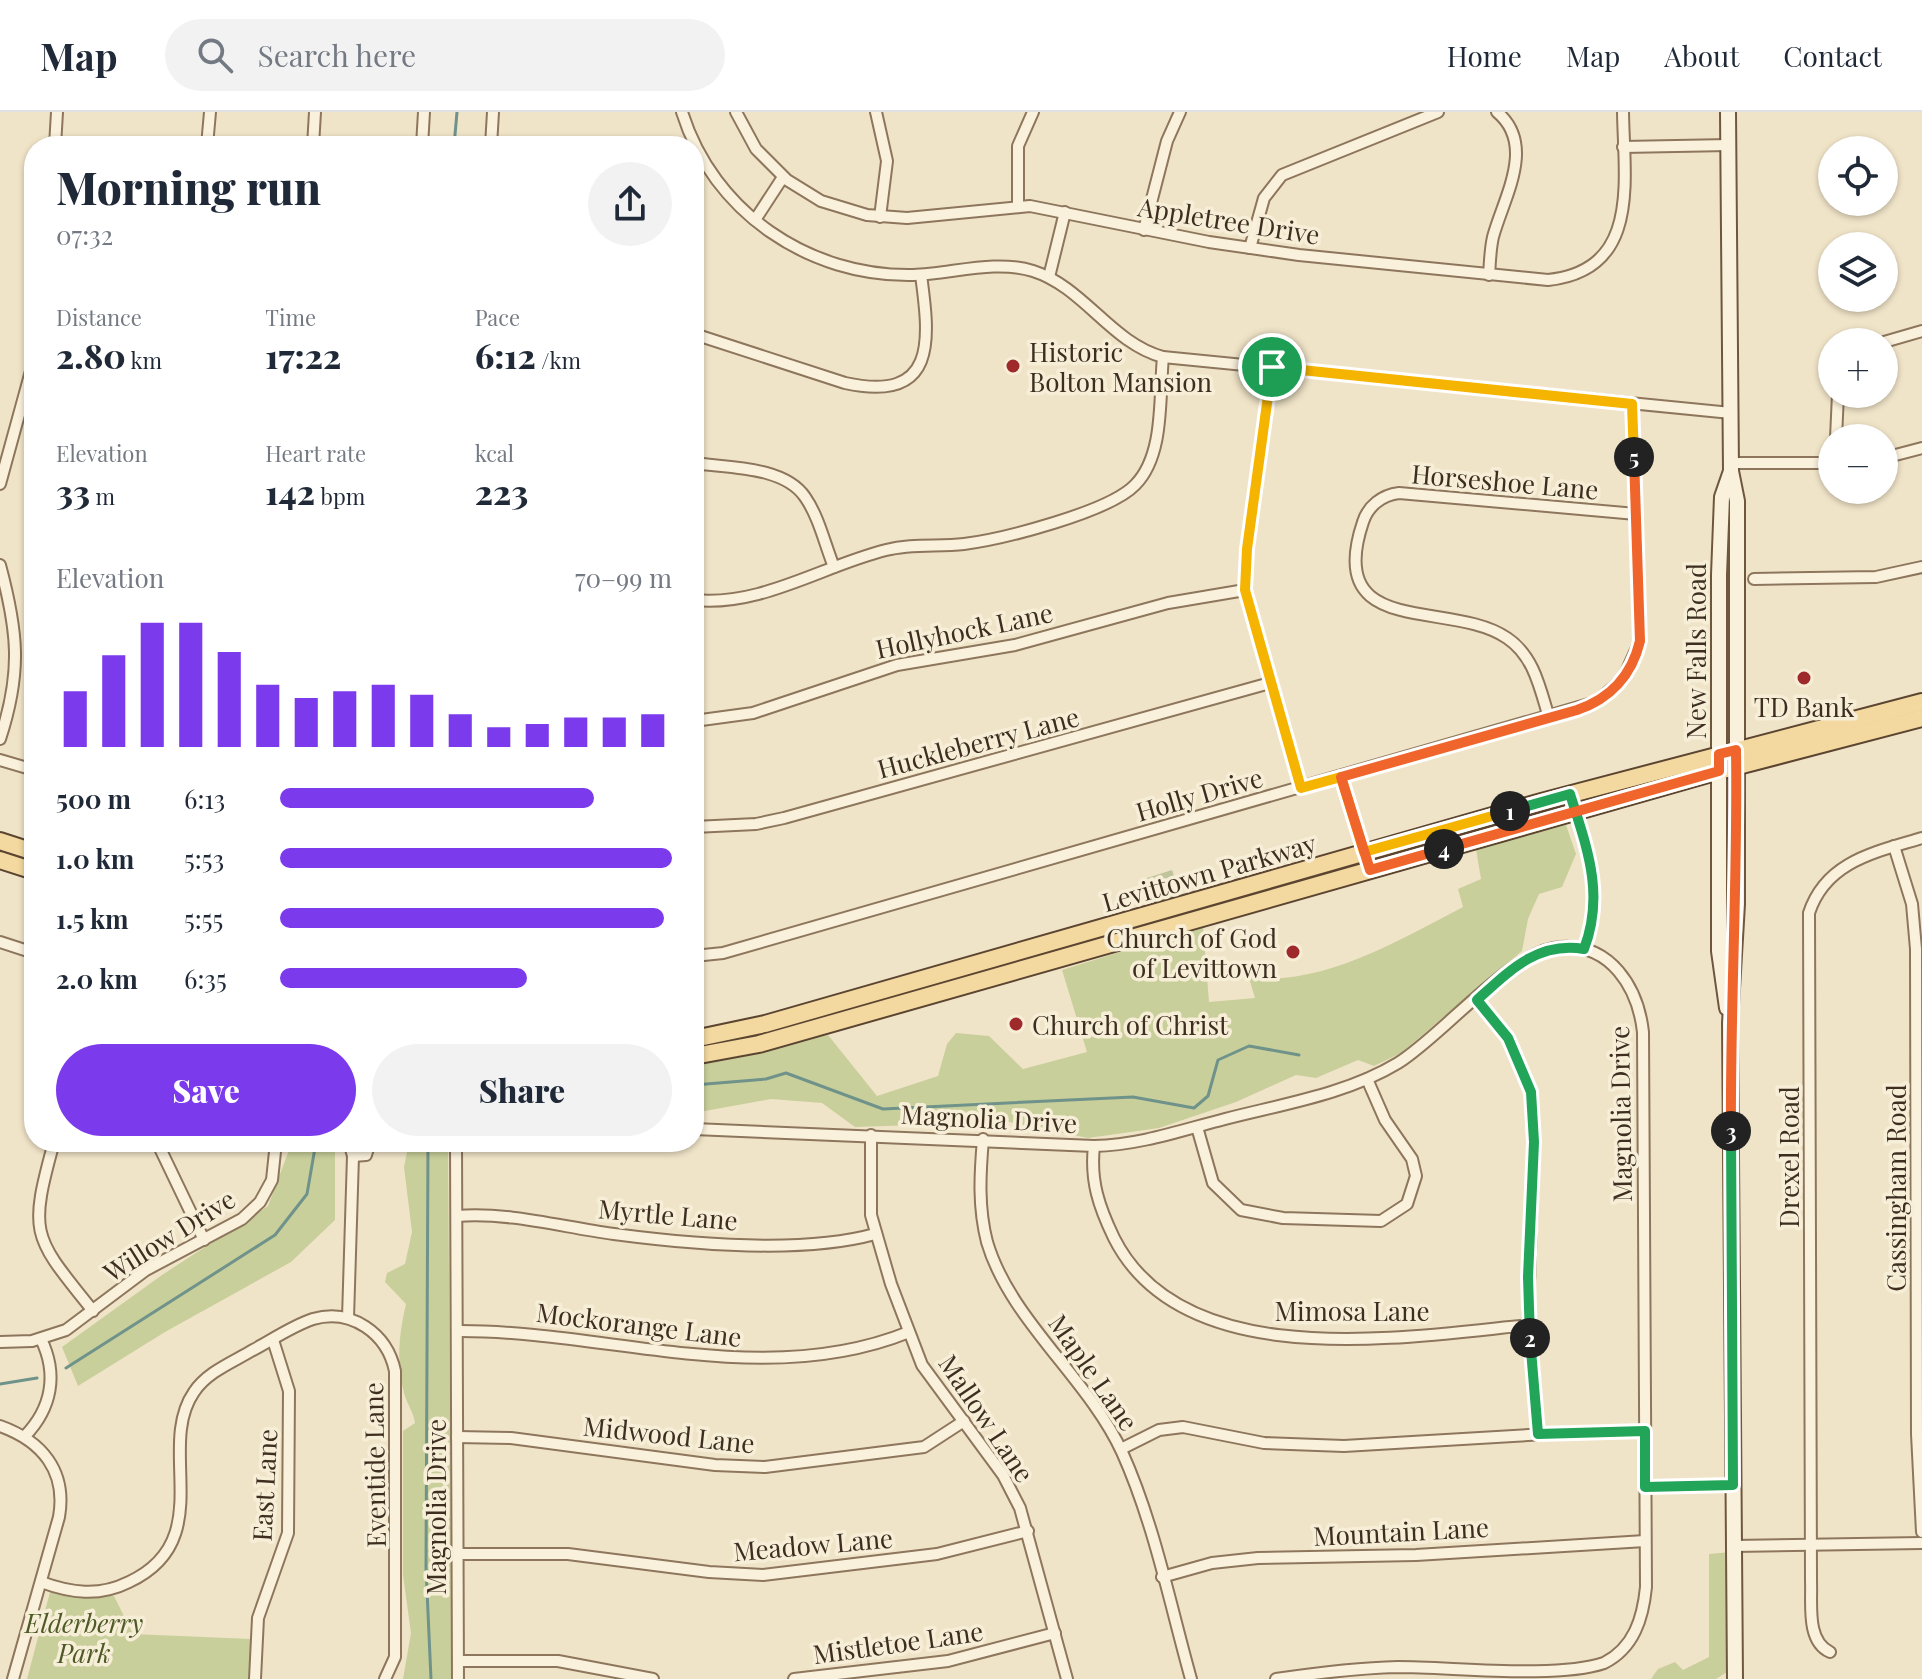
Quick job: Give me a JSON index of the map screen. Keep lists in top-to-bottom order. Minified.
{"streets":{"main road":["New Falls Road","Levittown Parkway"],"street":["Appletree Drive","Horseshoe Lane","Hollyhock Lane","Huckleberry Lane","Holly Drive","Magnolia Drive","Drexel Road","Cassingham Road","Myrtle Lane","Willow Drive","Mimosa Lane","Mockorange Lane","Maple Lane","Mallow Lane","Midwood Lane","Eventide Lane","East Lane","Mountain Lane","Meadow Lane","Mistletoe Lane"]},"crossings":[["Horseshoe Lane","Holly Drive"],["New Falls Road","Levittown Parkway"],["Magnolia Drive","Myrtle Lane"],["Magnolia Drive","Mimosa Lane"],["Magnolia Drive","Mockorange Lane"],["Magnolia Drive","Maple Lane"],["Magnolia Drive","Mallow Lane"],["Magnolia Drive","Midwood Lane"],["Magnolia Drive","Mountain Lane"],["Magnolia Drive","Meadow Lane"],["Drexel Road","Cassingham Road"],["Myrtle Lane","Mallow Lane"],["Mockorange Lane","Mallow Lane"],["Maple Lane","Mountain Lane"],["Mallow Lane","Midwood Lane"],["Mallow Lane","Meadow Lane"],["Mallow Lane","Mistletoe Lane"]],"parks":["Elderberry Park"],"places":["Historic Bolton Mansion","TD Bank","Church of God of Levittown","Church of Christ"],"page":{"header":"Map","search":"Search here","nav":["Home","Map","About","Contact"],"map_buttons":["+","−"],"heading":["Morning run","07:32"],"stats":[["Distance","2.80 km"],["Time","17:22"],["Pace","6:12 /km"],["Elevation","33 m"],["Heart rate","142 bpm"],["kcal","223"]],"pins":["5","1","4","3","2"],"chart":["Elevation","70–99 m"],"list":[{"name":"500 m","note":"6:13"},{"name":"1.0 km","note":"5:53"},{"name":"1.5 km","note":"5:55"},{"name":"2.0 km","note":"6:35"}],"buttons":["Save","Share"]}}
